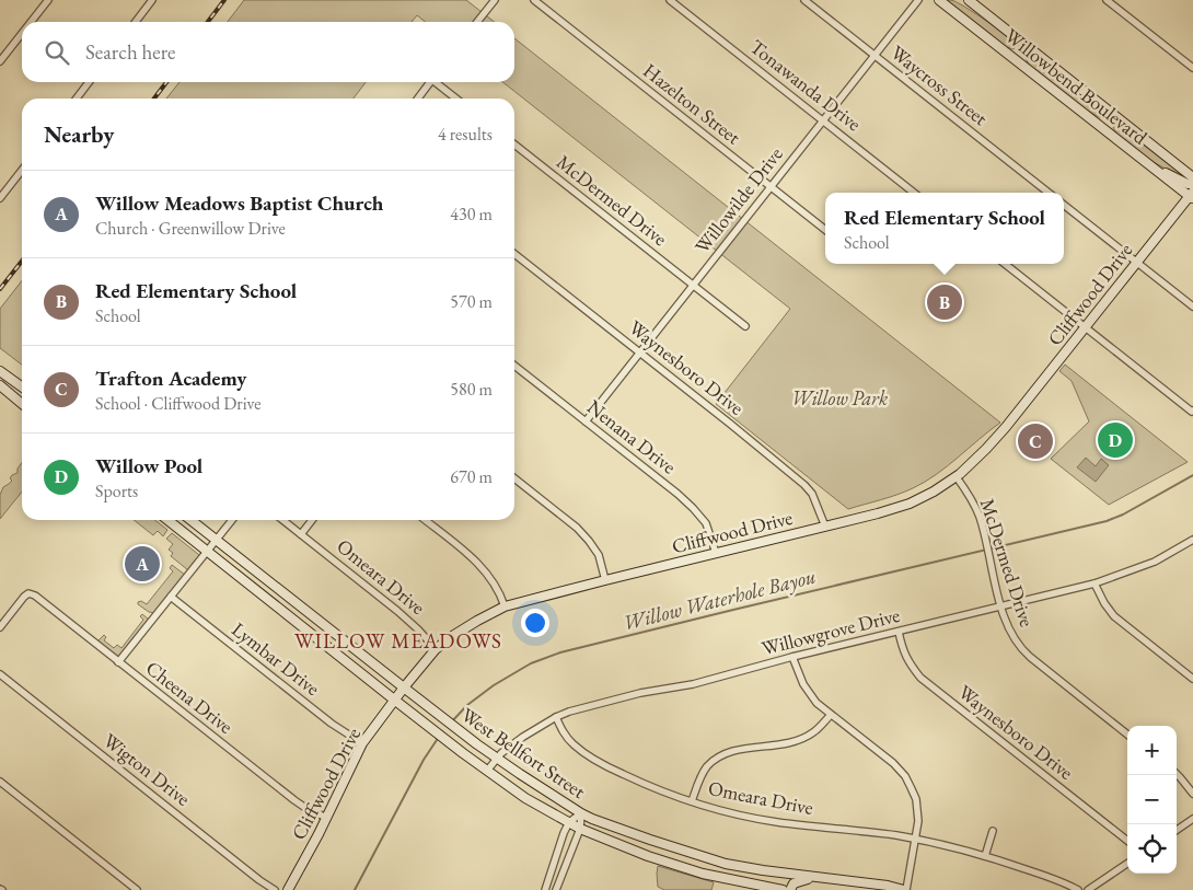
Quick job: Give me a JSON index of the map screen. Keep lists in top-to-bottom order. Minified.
{"streets":{"main road":["Willowbend Boulevard","Cliffwood Drive","West Bellfort Street"],"street":["Tonawanda Drive","Waycross Street","Hazelton Street","McDermed Drive","Willowilde Drive","Waynesboro Drive","Nenana Drive","Omeara Drive","Willowgrove Drive","Lymbar Drive","Cheena Drive","Wigton Drive"]},"crossings":[["Tonawanda Drive","Willowilde Drive"],["Waycross Street","Willowilde Drive"],["Willowbend Boulevard","Cliffwood Drive"],["Hazelton Street","Willowilde Drive"],["McDermed Drive","Willowilde Drive"],["McDermed Drive","Cliffwood Drive"],["McDermed Drive","Willowgrove Drive"],["Willowilde Drive","Waynesboro Drive"],["Willowilde Drive","Nenana Drive"],["Cliffwood Drive","Waynesboro Drive"],["Cliffwood Drive","Nenana Drive"],["Cliffwood Drive","Omeara Drive"],["Cliffwood Drive","Lymbar Drive"],["Cliffwood Drive","Cheena Drive"],["Cliffwood Drive","West Bellfort Street"],["Waynesboro Drive","Willowgrove Drive"],["Omeara Drive","Willowgrove Drive"],["Willowgrove Drive","West Bellfort Street"]],"districts":["WILLOW MEADOWS"],"water":["Willow Waterhole Bayou"],"parks":["Willow Park"],"page":{"search":"Search here","heading":["Nearby","4 results"],"list":[{"mark":"A","name":"Willow Meadows Baptist Church","note":"Church · Greenwillow Drive","value":"430 m"},{"mark":"B","name":"Red Elementary School","note":"School","value":"570 m"},{"mark":"C","name":"Trafton Academy","note":"School · Cliffwood Drive","value":"580 m"},{"mark":"D","name":"Willow Pool","note":"Sports","value":"670 m"}],"popup":["Red Elementary School","School"],"pins":["B","D","C","A"],"map_buttons":["+","−"]}}
